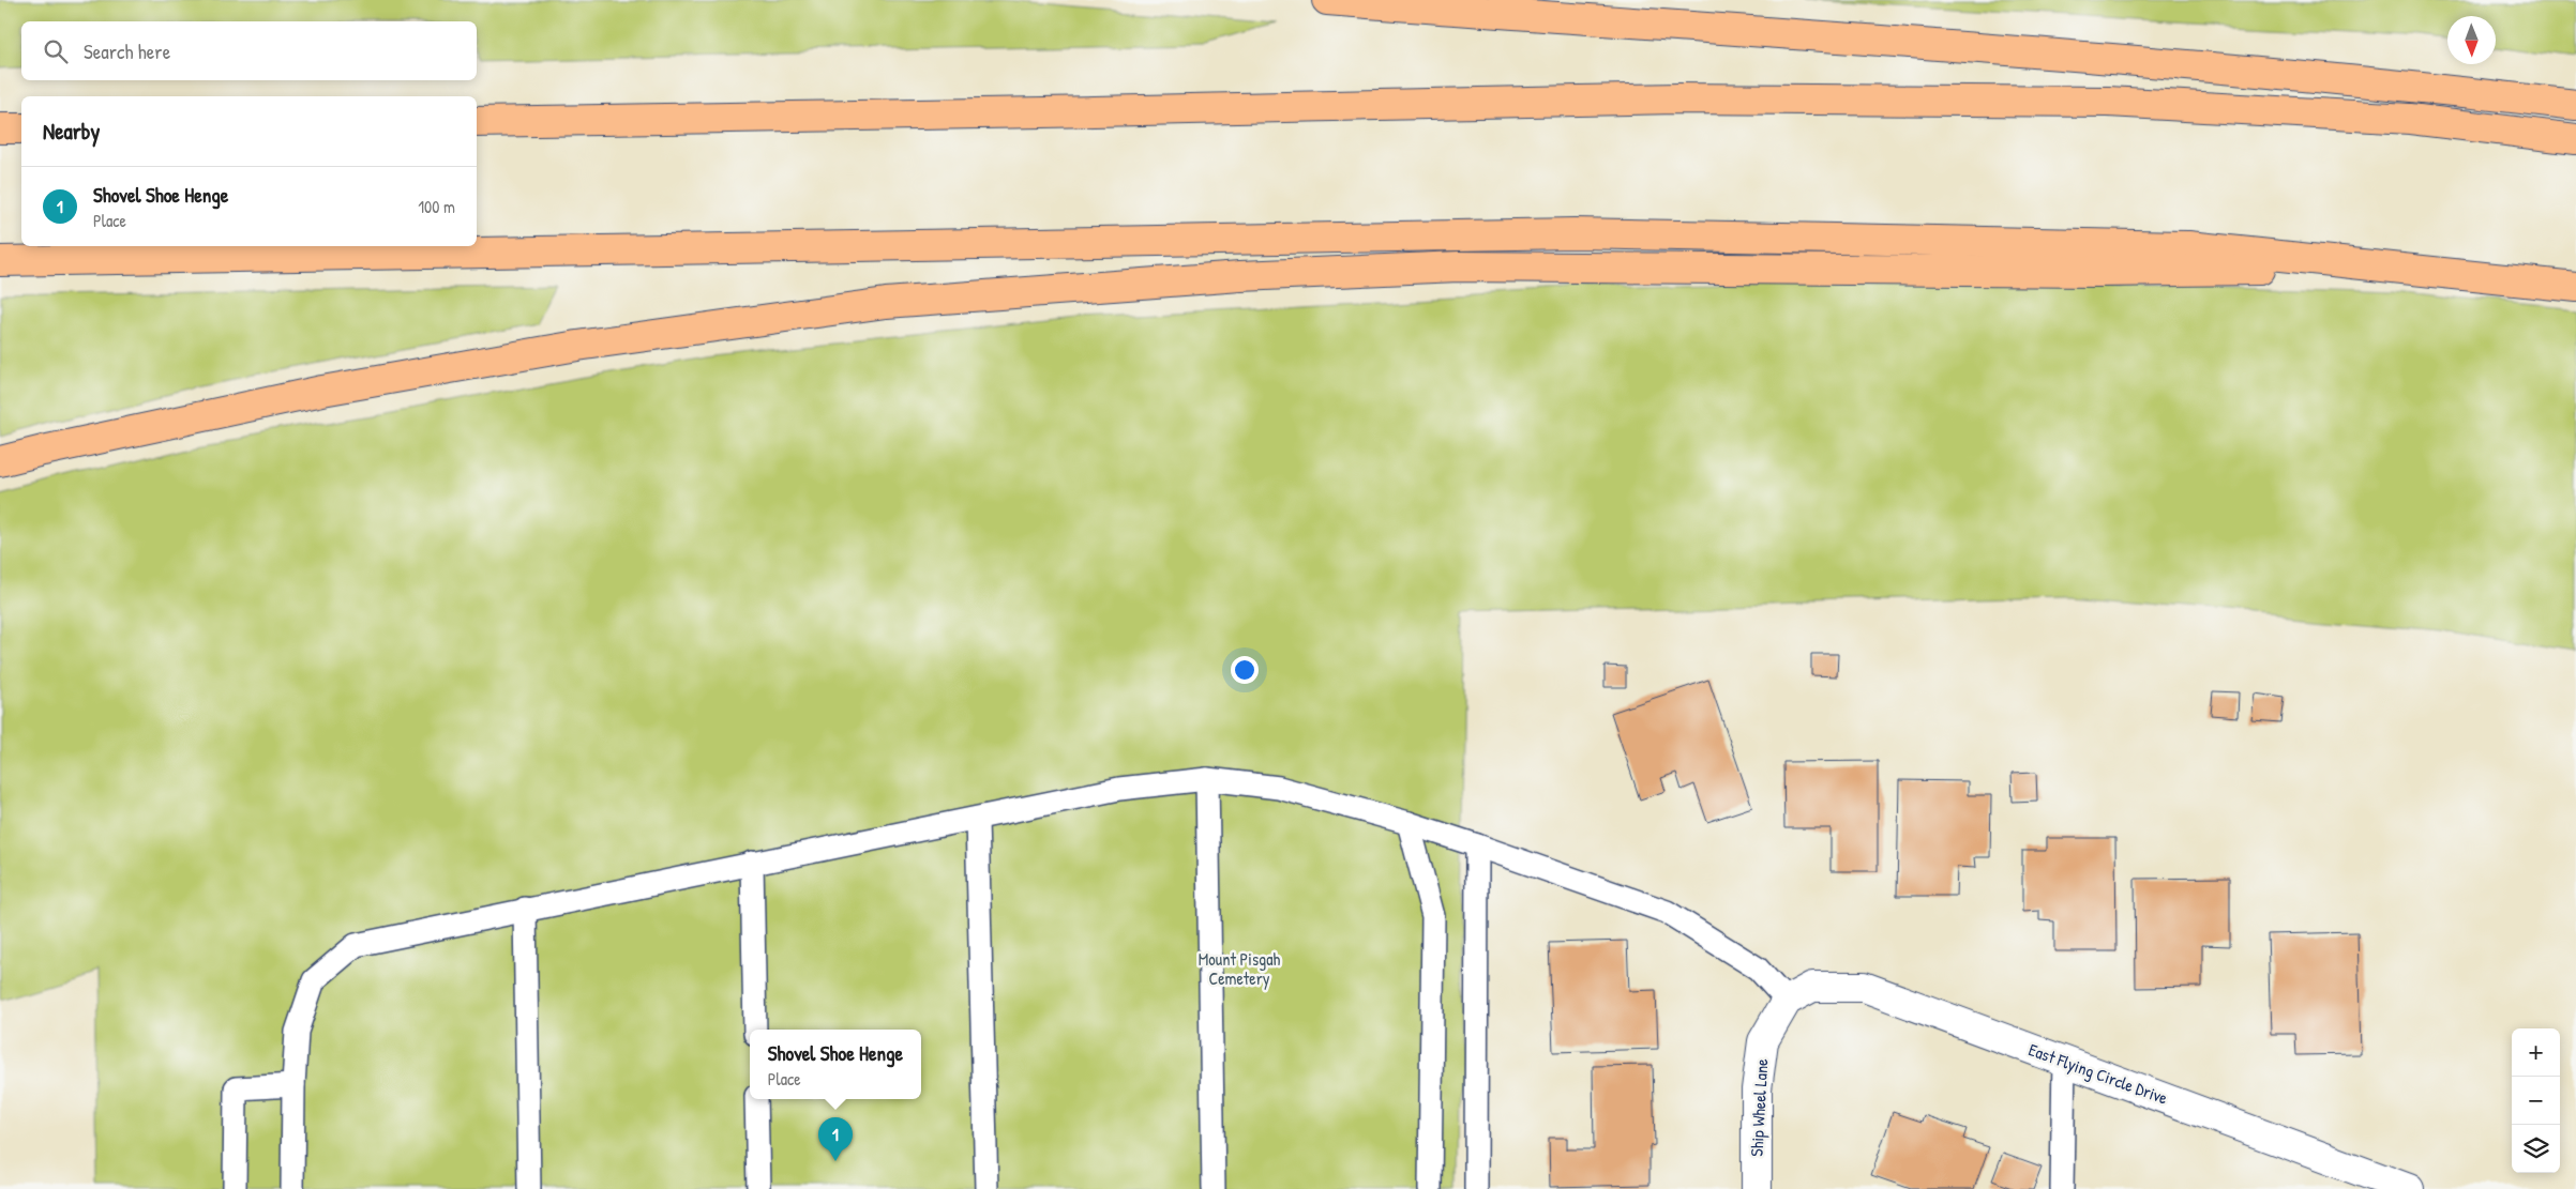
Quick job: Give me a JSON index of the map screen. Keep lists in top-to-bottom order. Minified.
{"streets":{"street":["East Flying Circle Drive","Ship Wheel Lane"]},"crossings":[["East Flying Circle Drive","Ship Wheel Lane"]],"parks":["Mount Pisgah Cemetery"],"north":"bottom","page":{"search":"Search here","heading":"Nearby","list":[{"mark":"1","name":"Shovel Shoe Henge","note":"Place","value":"100 m"}],"map_buttons":["+","−"],"popup":["Shovel Shoe Henge","Place"],"pins":"1"}}
